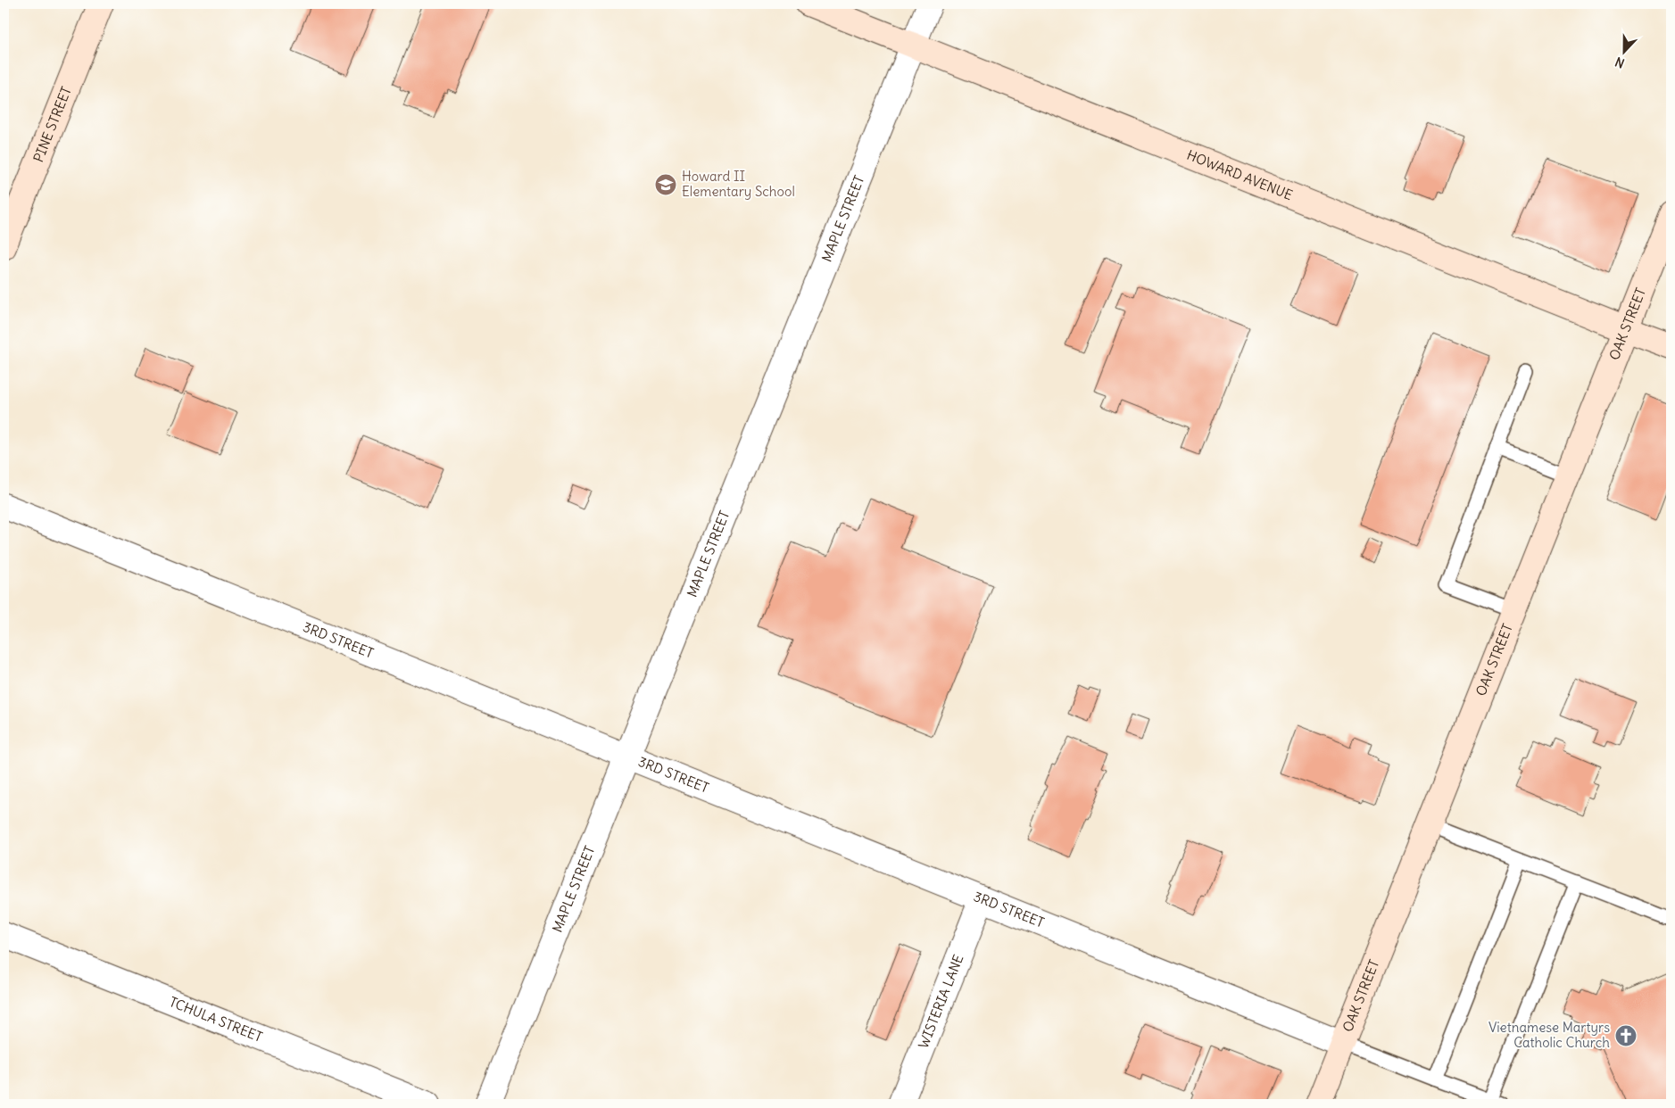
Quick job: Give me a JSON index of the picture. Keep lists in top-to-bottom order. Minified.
{"streets":{"main road":["PINE STREET","HOWARD AVENUE","OAK STREET"],"street":["MAPLE STREET","3RD STREET","WISTERIA LANE","TCHULA STREET"]},"crossings":[["HOWARD AVENUE","MAPLE STREET"],["HOWARD AVENUE","OAK STREET"],["MAPLE STREET","3RD STREET"],["OAK STREET","3RD STREET"],["3RD STREET","WISTERIA LANE"]],"places":{"school or university":["Howard II Elementary School"],"church":["Vietnamese Martyrs Catholic Church"]},"north":"bottom"}
